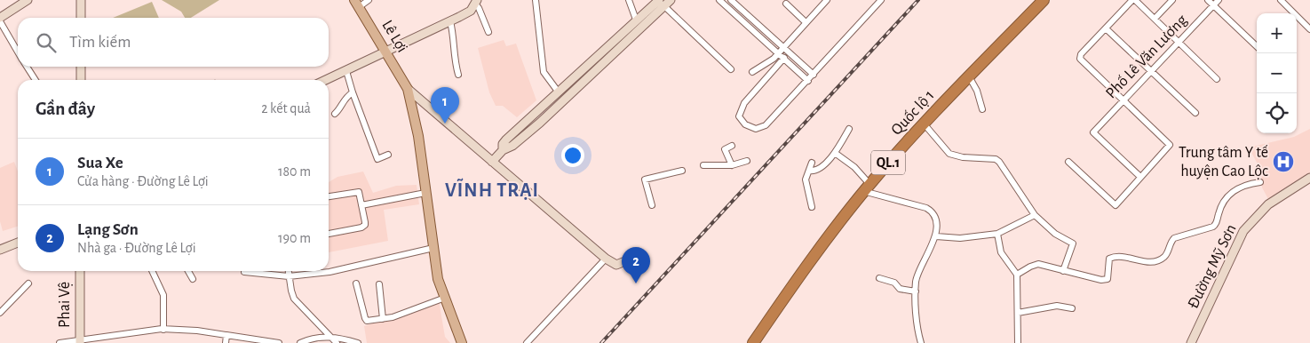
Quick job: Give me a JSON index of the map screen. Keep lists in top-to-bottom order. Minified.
{"streets":{"highway":["Quốc lộ 1","QL.1"],"main road":["Lê Lợi"],"street":["Phố Lê Văn Lương","Đường Mỹ Sơn","Phai Vệ"]},"districts":["VĨNH TRẠI"],"places":{"hospital":["Trung tâm Y tế huyện Cao Lộc"]},"page":{"map_buttons":["+","−"],"search":"Tìm kiếm","heading":["Gần đây","2 kết quả"],"pins":["1","2"],"list":[{"mark":"1","name":"Sua Xe","note":"Cửa hàng · Đường Lê Lợi","value":"180 m"},{"mark":"2","name":"Lạng Sơn","note":"Nhà ga · Đường Lê Lợi","value":"190 m"}]}}
